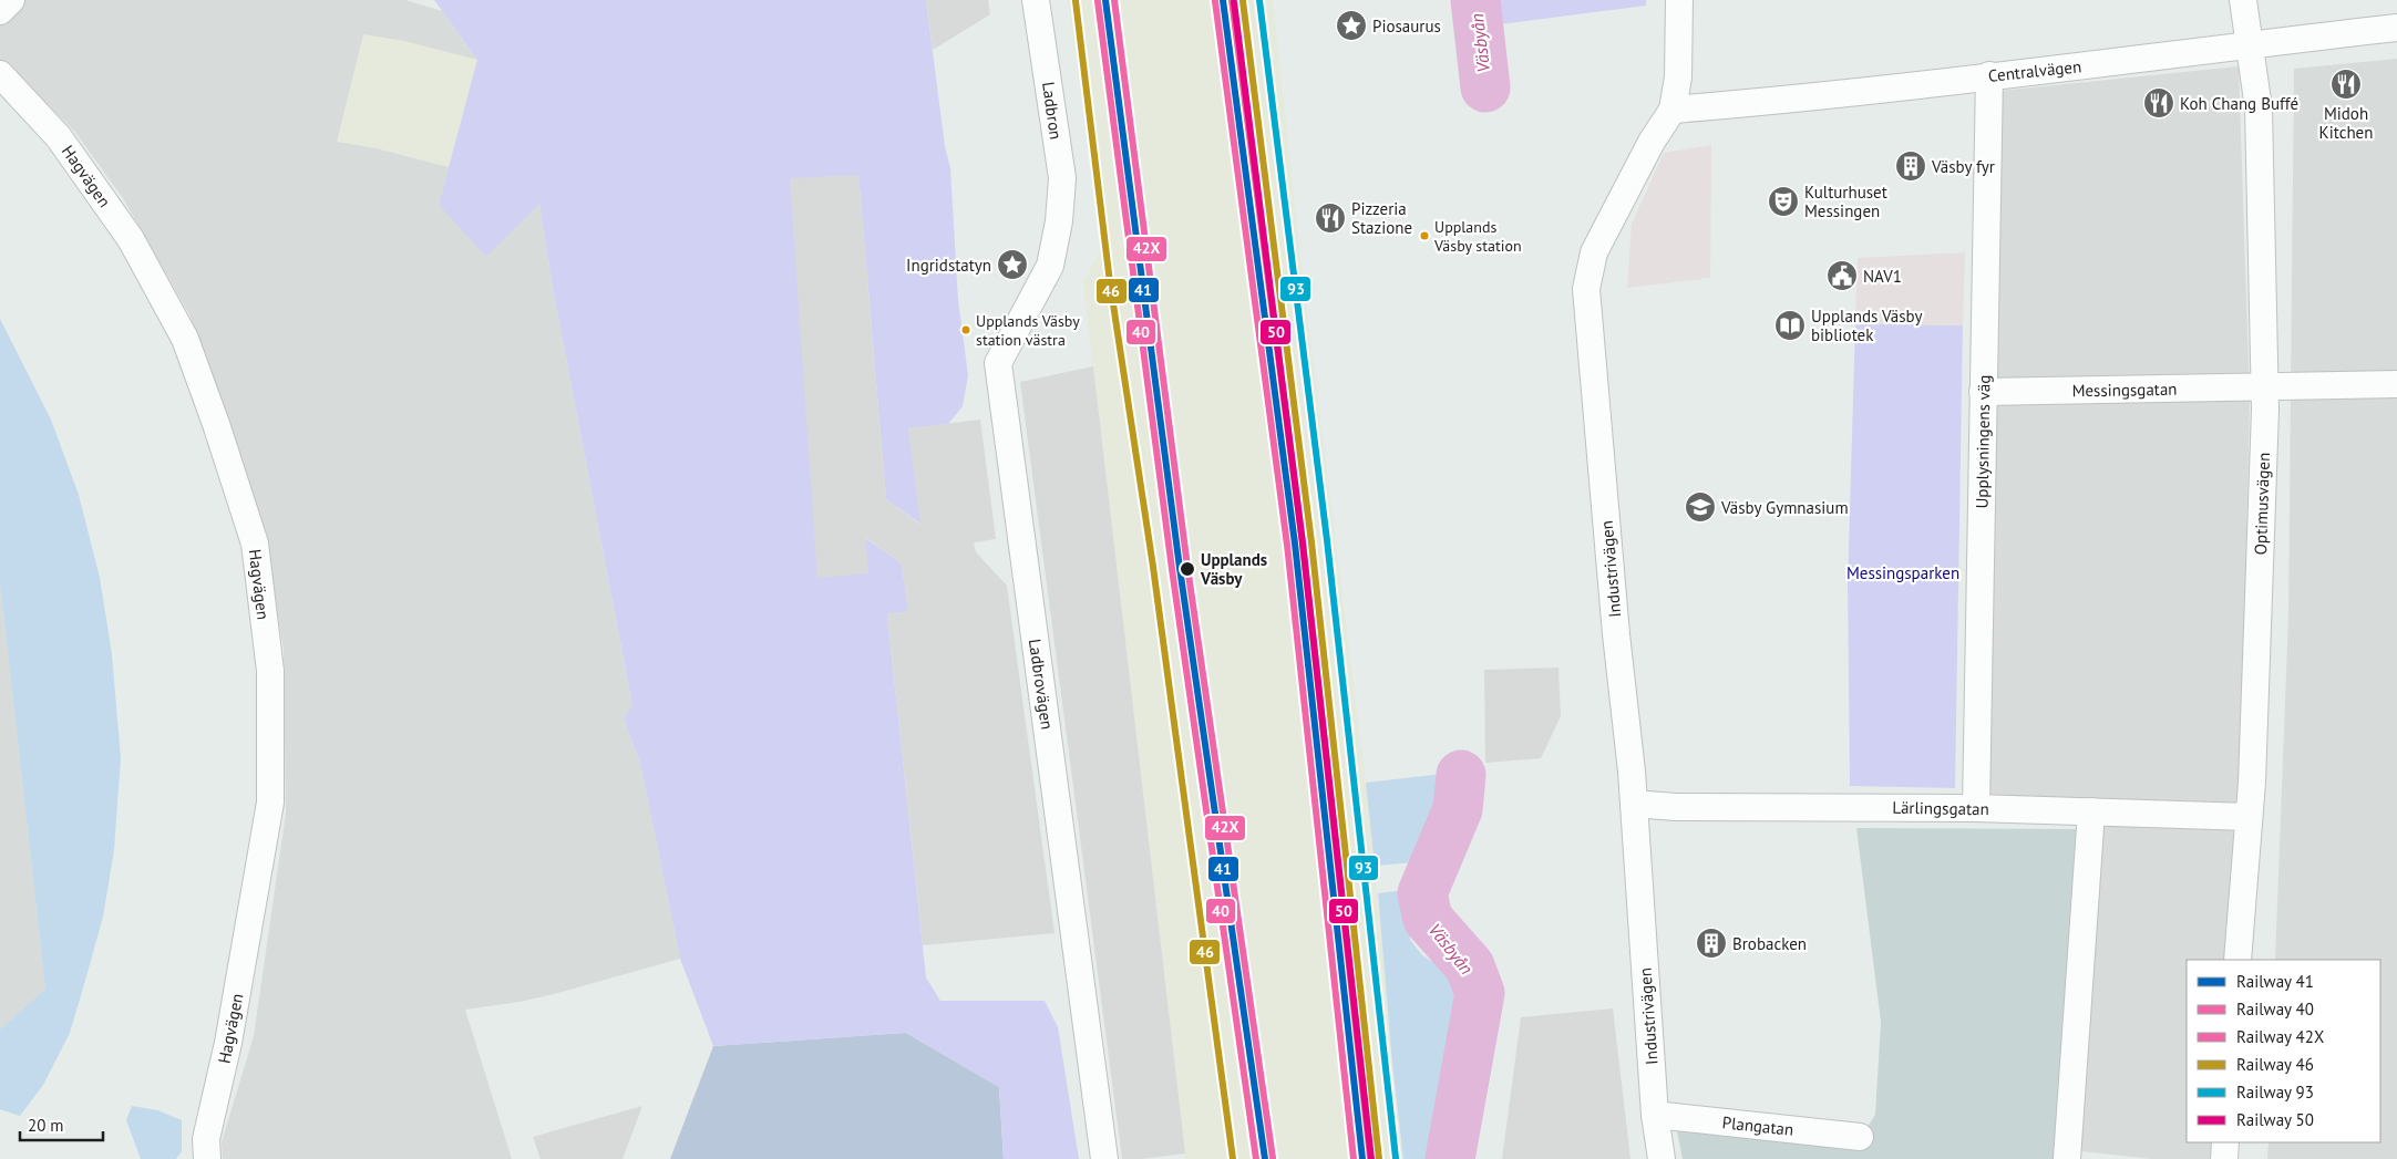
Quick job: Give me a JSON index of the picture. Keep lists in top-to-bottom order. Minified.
{"streets":{"street":["Centralvägen","Ladbron","Hagvägen","Messingsgatan","Upplysningens väg","Optimusvägen","Industrivägen","Ladbrovägen","Lärlingsgatan","Plangatan"]},"crossings":[["Centralvägen","Upplysningens väg"],["Centralvägen","Optimusvägen"],["Centralvägen","Industrivägen"],["Ladbron","Ladbrovägen"],["Messingsgatan","Upplysningens väg"],["Messingsgatan","Optimusvägen"],["Upplysningens väg","Lärlingsgatan"],["Optimusvägen","Lärlingsgatan"],["Industrivägen","Lärlingsgatan"],["Industrivägen","Plangatan"]],"water":["Väsbyån"],"parks":["Messingsparken"],"places":{"place":["Piosaurus","Ingridstatyn"],"restaurant":["Midoh Kitchen","Koh Chang Buffé","Pizzeria Stazione"],"building":["Väsby fyr","Brobacken"],"theatre":["Kulturhuset Messingen"],"other":["Upplands Väsby station","Upplands Väsby station västra","Upplands Väsby"],"public building":["NAV1"],"library":["Upplands Väsby bibliotek"],"school or university":["Väsby Gymnasium"]},"lines":["rail line 41","rail line 42X","rail line 93","rail line 40","rail line 46","rail line 50"],"legend":["Railway 41","Railway 40","Railway 42X","Railway 46","Railway 93","Railway 50"],"scale_bar":"20 m"}
